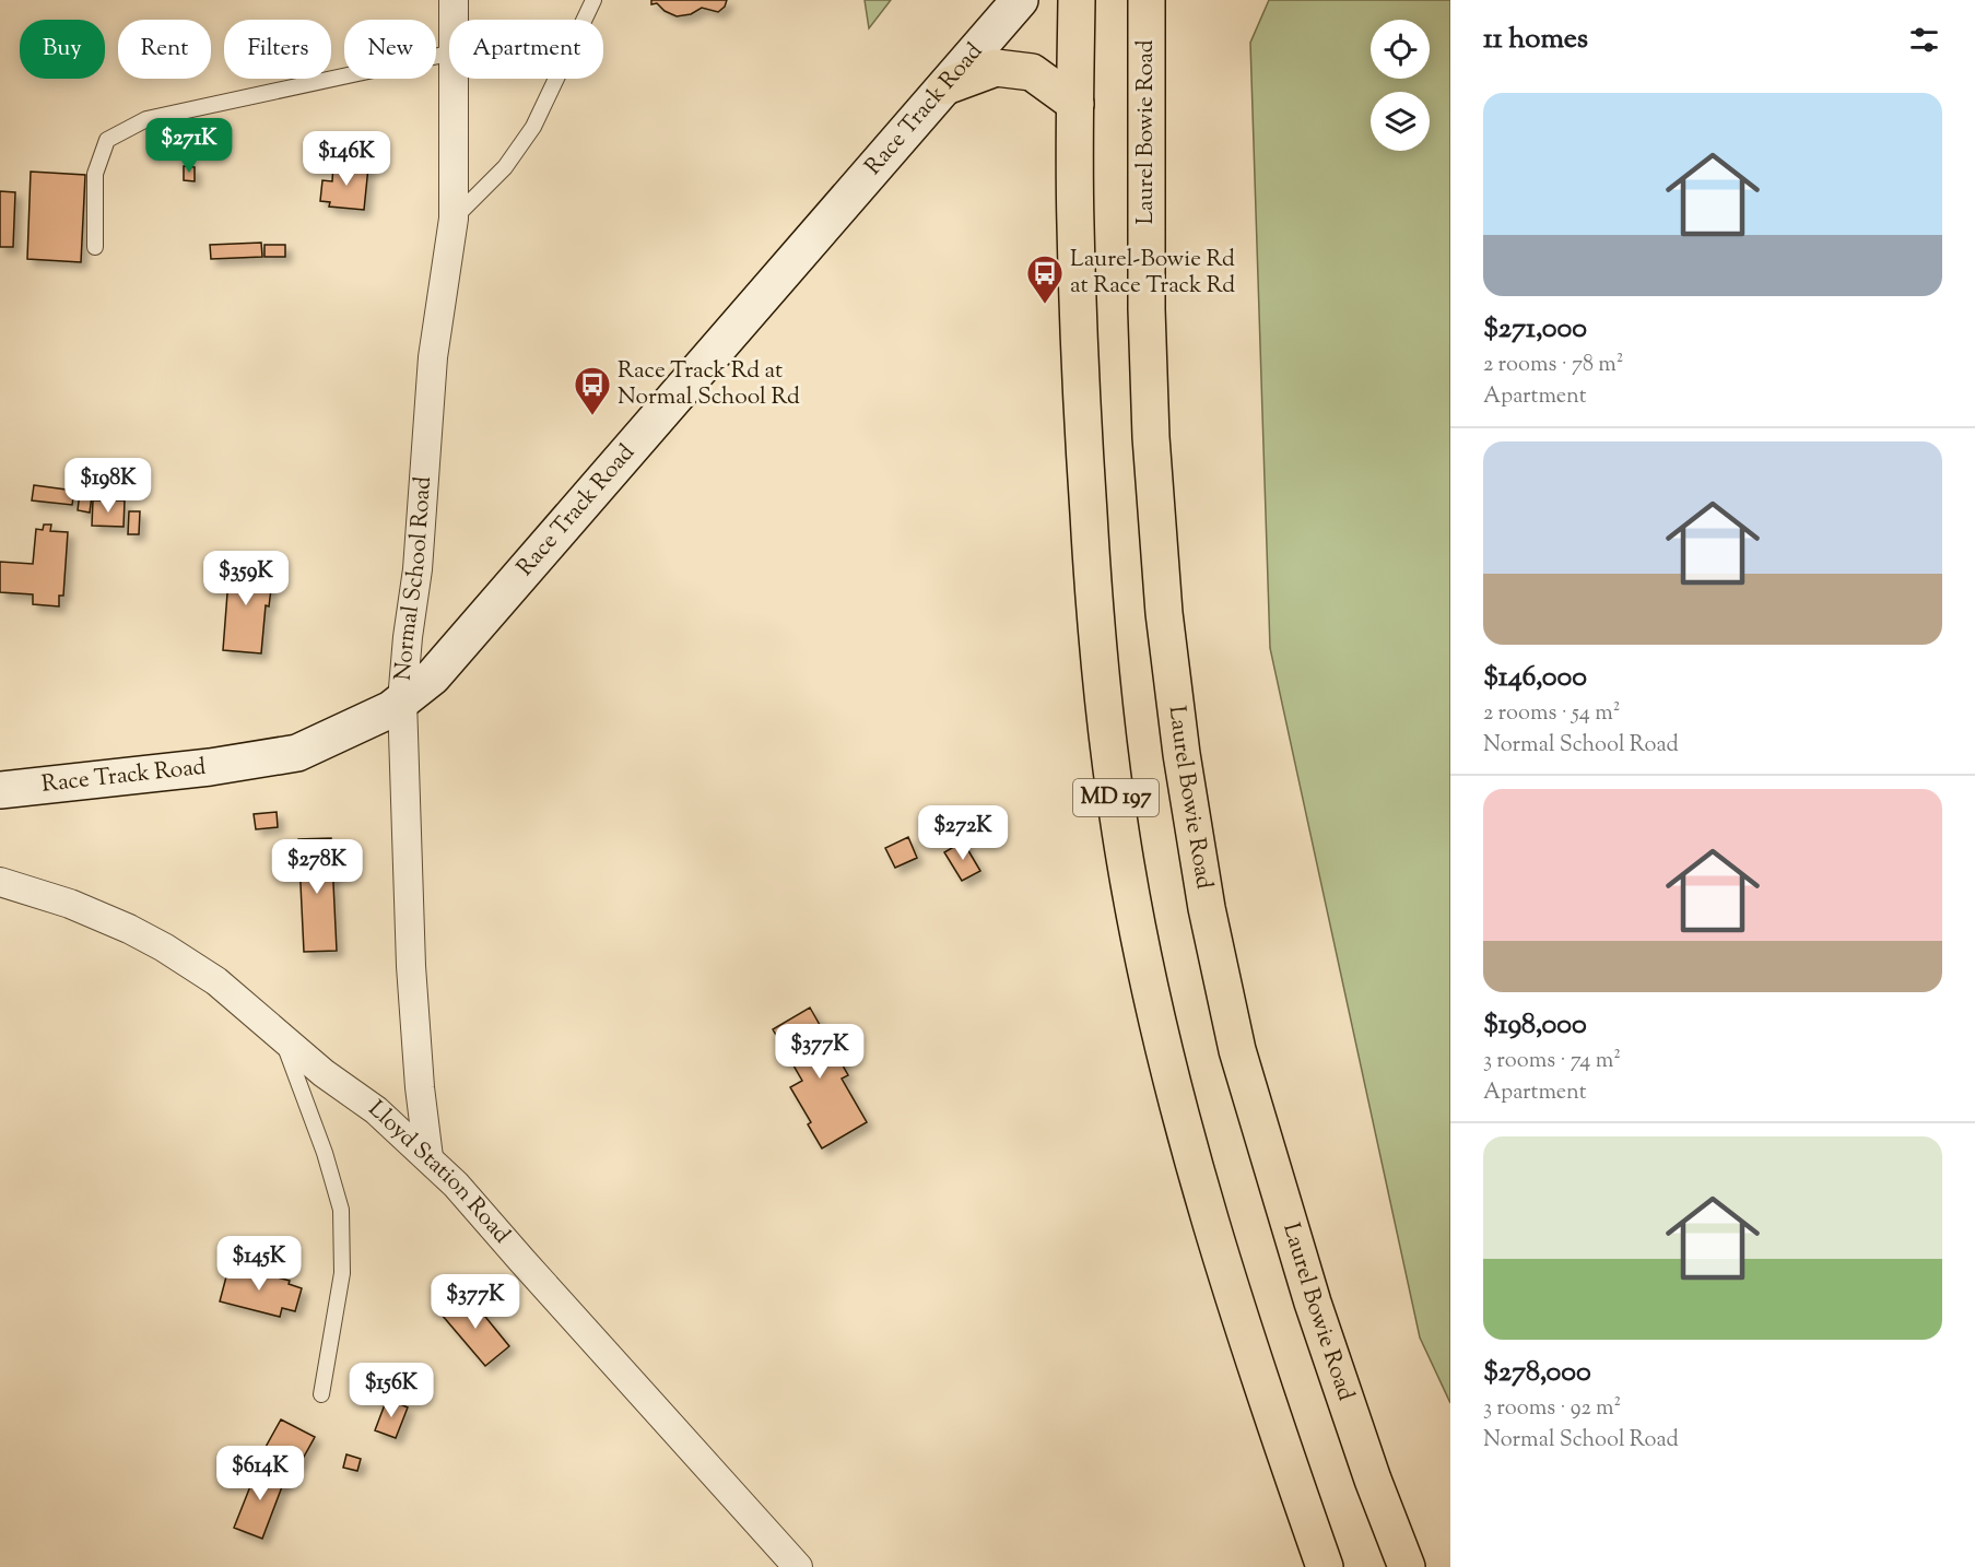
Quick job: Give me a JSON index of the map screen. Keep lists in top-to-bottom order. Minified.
{"streets":{"main road":["Race Track Road","Laurel Bowie Road","MD 197"],"street":["Normal School Road","Lloyd Station Road"]},"crossings":[["Race Track Road","Normal School Road"],["Normal School Road","Lloyd Station Road"]],"places":{"bus stop":["Laurel-Bowie Rd at Race Track Rd","Race Track Rd at Normal School Rd"]},"page":{"heading":"11 homes","chip":["Buy","Rent","Filters","New","Apartment"],"list":[{"name":"$271,000","note":"2 rooms · 78 m² · Apartment"},{"name":"$146,000","note":"2 rooms · 54 m² · Normal School Road"},{"name":"$198,000","note":"3 rooms · 74 m² · Apartment"},{"name":"$278,000","note":"3 rooms · 92 m² · Normal School Road"}],"price":["$271K","$146K","$198K","$359K","$272K","$278K","$377K","$145K","$377K","$156K","$614K"]}}
